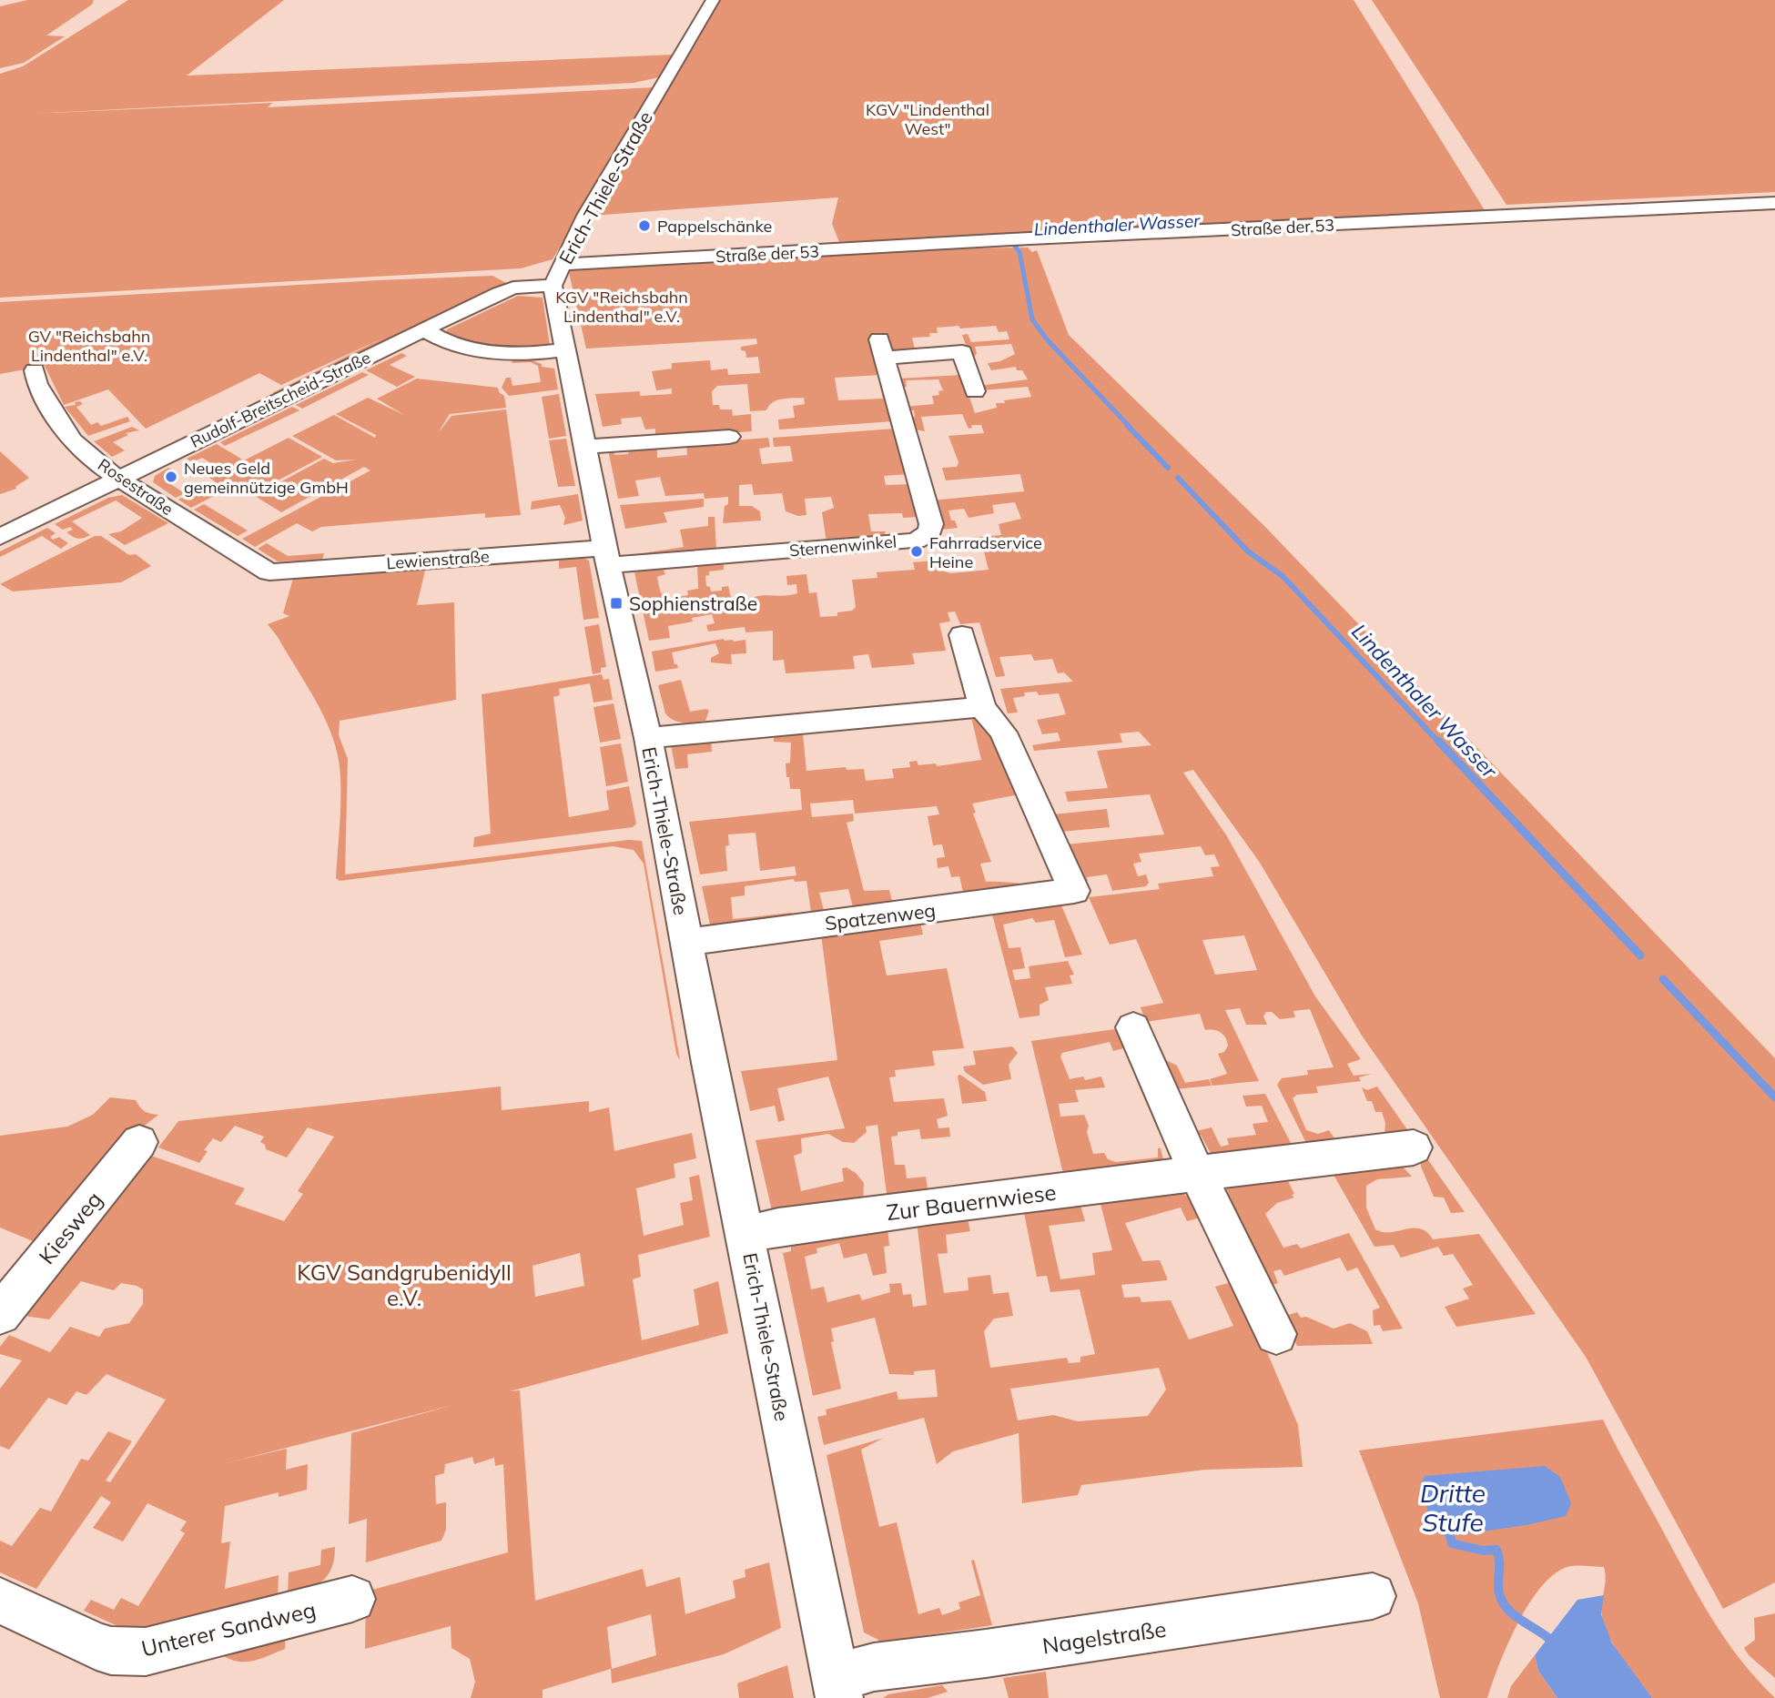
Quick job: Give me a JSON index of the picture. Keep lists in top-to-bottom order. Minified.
{"streets":{"street":["Erich-Thiele-Straße","Straße der 53","Rudolf-Breitscheid-Straße","Rosestraße","Sternenwinkel","Lewienstraße","Spatzenweg","Zur Bauernwiese","Kiesweg","Unterer Sandweg","Nagelstraße"]},"crossings":[["Erich-Thiele-Straße","Straße der 53"],["Erich-Thiele-Straße","Rudolf-Breitscheid-Straße"],["Erich-Thiele-Straße","Sternenwinkel"],["Erich-Thiele-Straße","Lewienstraße"],["Erich-Thiele-Straße","Spatzenweg"],["Erich-Thiele-Straße","Zur Bauernwiese"],["Erich-Thiele-Straße","Nagelstraße"],["Rudolf-Breitscheid-Straße","Rosestraße"],["Rosestraße","Lewienstraße"],["Sternenwinkel","Lewienstraße"]],"water":["Lindenthaler Wasser","Dritte Stufe"],"parks":["KGV \"Lindenthal West\"","KGV \"Reichsbahn Lindenthal\" e.V.","GV \"Reichsbahn Lindenthal\" e.V.","KGV Sandgrubenidyll e.V."],"places":{"other":["Pappelschänke","Neues Geld gemeinnützige GmbH","Fahrradservice Heine"],"transit":["Sophienstraße"]}}
